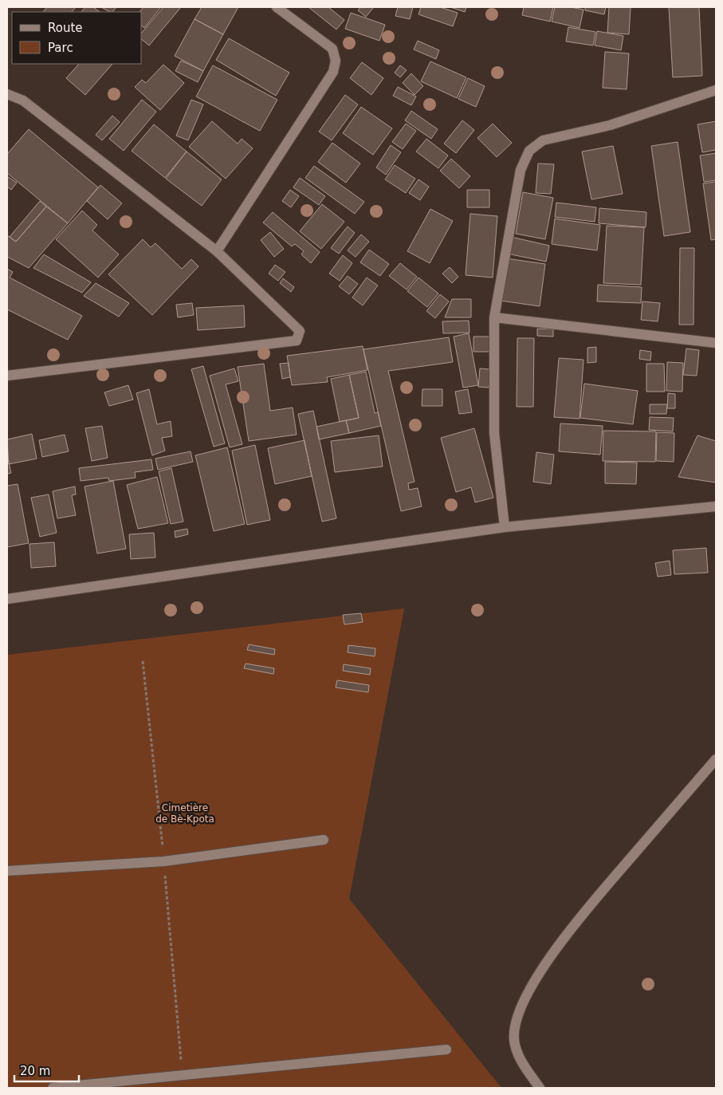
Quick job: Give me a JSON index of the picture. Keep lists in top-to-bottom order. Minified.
{"parks":["Cimetière de Bè-Kpota"],"legend":["Route","Parc"],"scale_bar":"20 m"}
